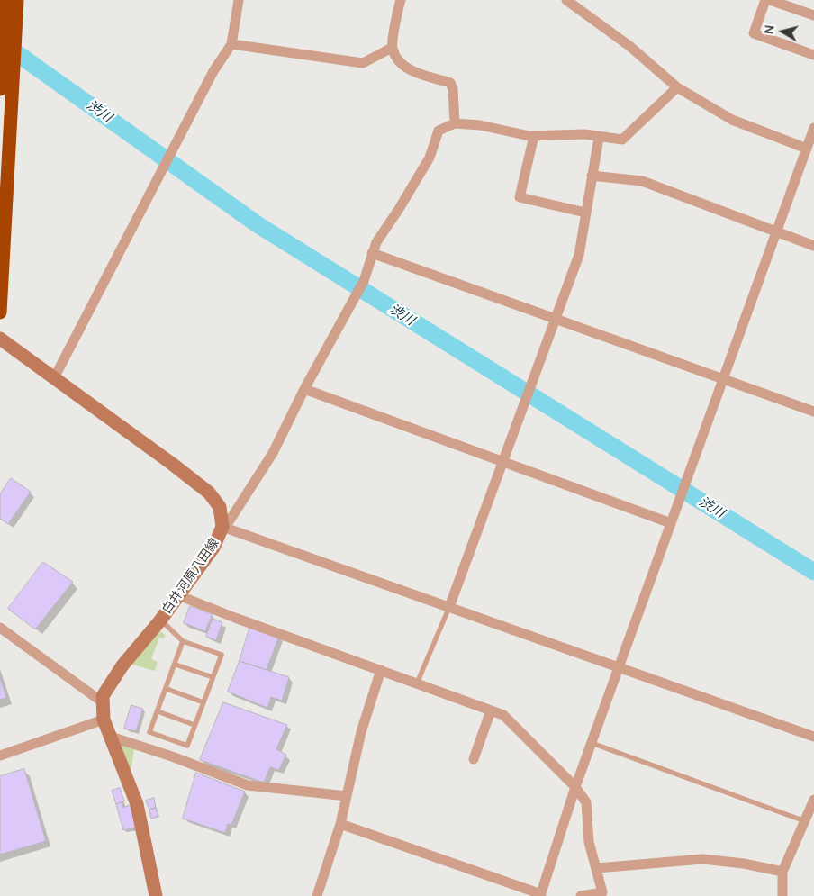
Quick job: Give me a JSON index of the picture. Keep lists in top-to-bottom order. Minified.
{"streets":{"main road":["白井河原八田線"]},"water":["渋川"],"north":"left"}
